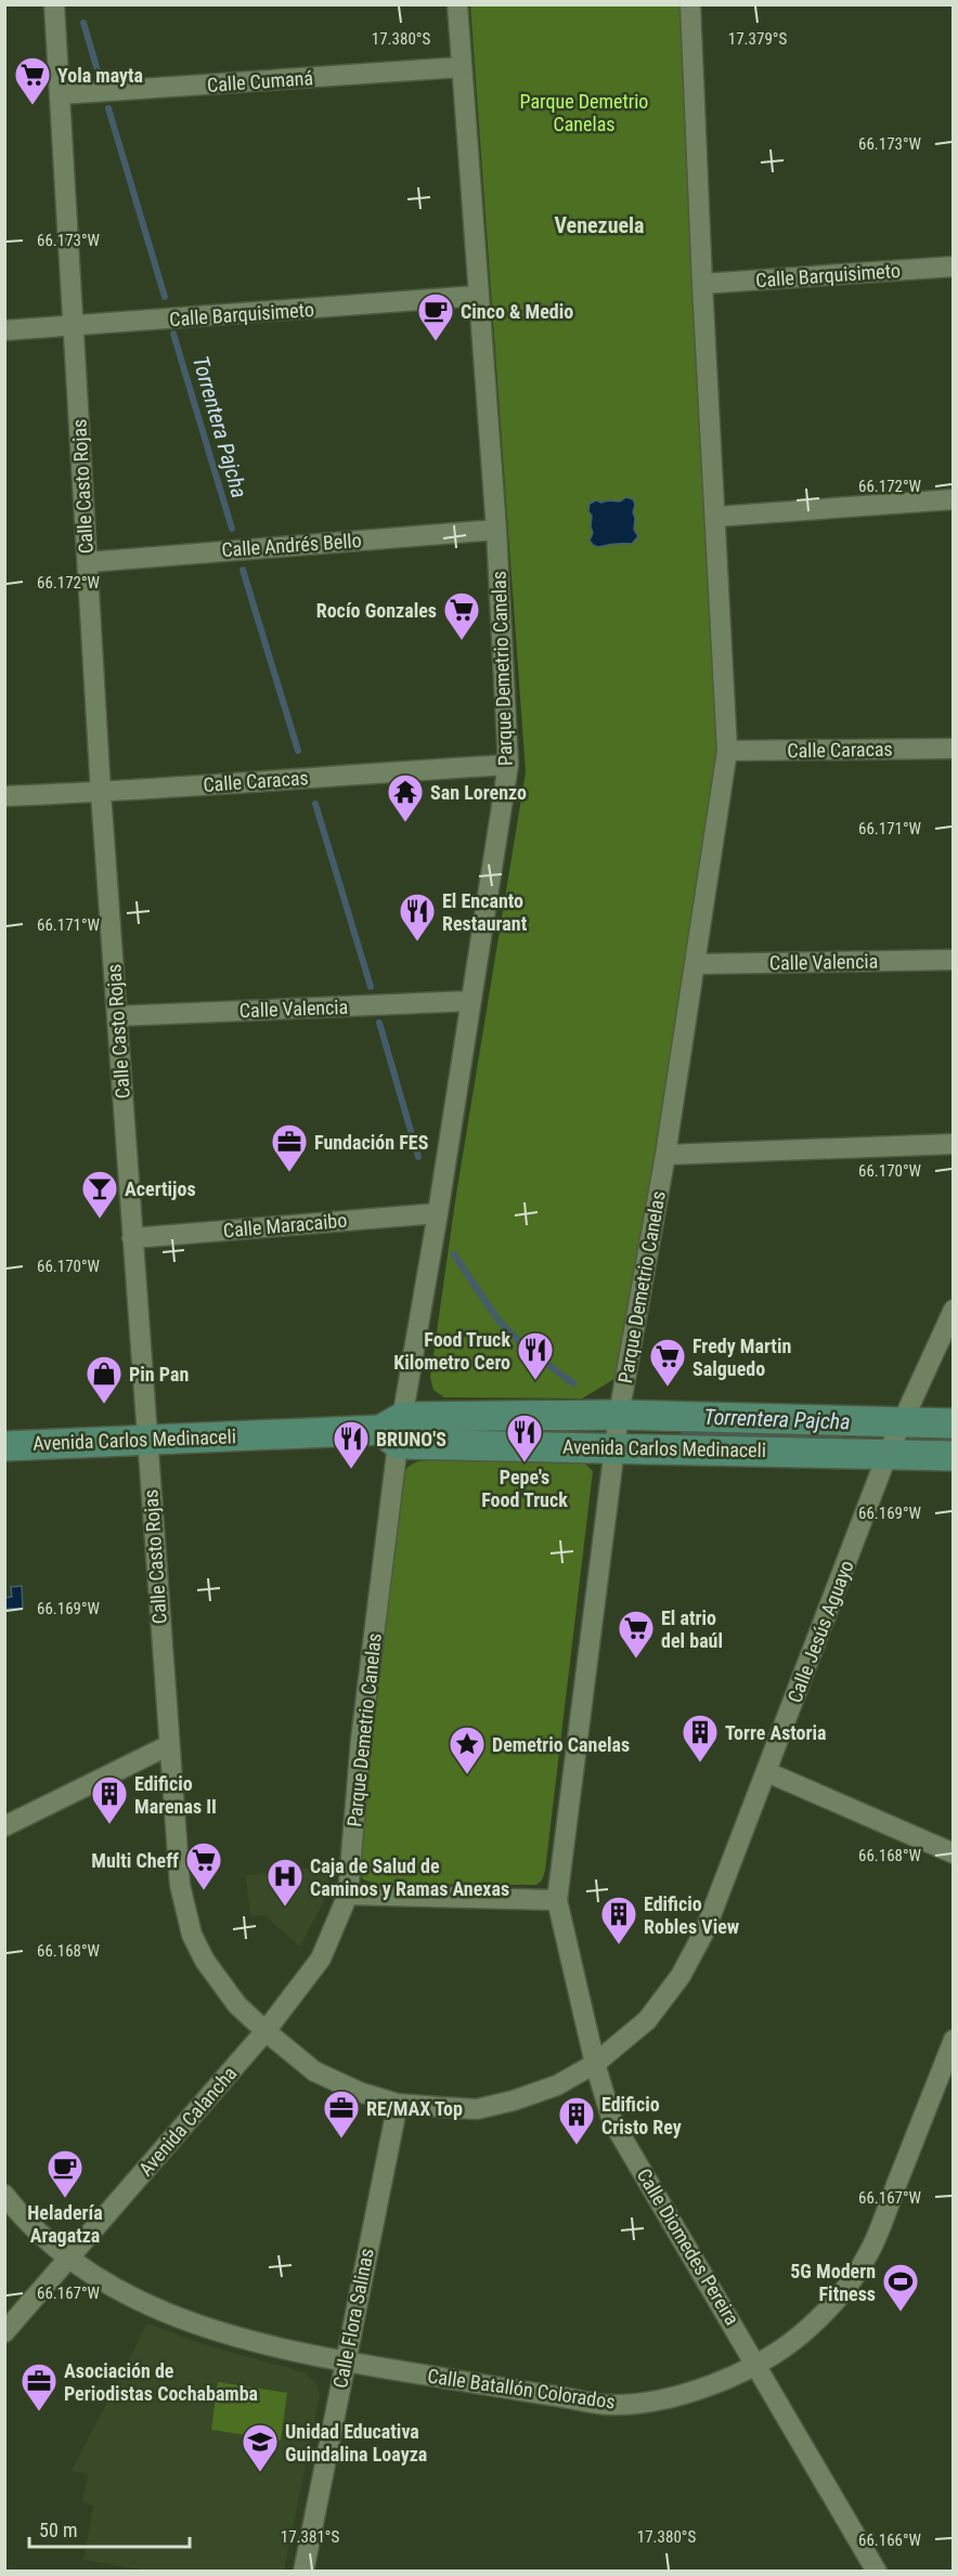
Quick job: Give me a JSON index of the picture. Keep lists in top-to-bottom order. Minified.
{"streets":{"main road":["Avenida Carlos Medinaceli"],"street":["Calle Cumaná","Calle Barquisimeto","Calle Casto Rojas","Calle Andrés Bello","Parque Demetrio Canelas","Calle Caracas","Calle Valencia","Calle Maracaibo","Calle Jesús Aguayo","Avenida Calancha","Calle Diomedes Pereira","Calle Flora Salinas","Calle Batallón Colorados"]},"crossings":[["Calle Cumaná","Calle Casto Rojas"],["Calle Cumaná","Parque Demetrio Canelas"],["Calle Barquisimeto","Calle Casto Rojas"],["Calle Barquisimeto","Parque Demetrio Canelas"],["Calle Casto Rojas","Calle Andrés Bello"],["Calle Casto Rojas","Calle Caracas"],["Calle Casto Rojas","Calle Valencia"],["Calle Casto Rojas","Calle Maracaibo"],["Calle Casto Rojas","Avenida Carlos Medinaceli"],["Calle Casto Rojas","Calle Jesús Aguayo"],["Calle Casto Rojas","Avenida Calancha"],["Calle Andrés Bello","Parque Demetrio Canelas"],["Parque Demetrio Canelas","Calle Caracas"],["Parque Demetrio Canelas","Calle Valencia"],["Parque Demetrio Canelas","Calle Maracaibo"],["Parque Demetrio Canelas","Avenida Carlos Medinaceli"],["Parque Demetrio Canelas","Avenida Calancha"],["Parque Demetrio Canelas","Calle Diomedes Pereira"],["Avenida Carlos Medinaceli","Calle Jesús Aguayo"],["Calle Jesús Aguayo","Avenida Calancha"],["Calle Jesús Aguayo","Calle Diomedes Pereira"],["Calle Jesús Aguayo","Calle Flora Salinas"],["Avenida Calancha","Calle Batallón Colorados"],["Calle Diomedes Pereira","Calle Batallón Colorados"],["Calle Flora Salinas","Calle Batallón Colorados"]],"districts":["Venezuela"],"water":["Torrentera Pajcha"],"parks":["Parque Demetrio Canelas"],"places":{"supermarket":["Yola mayta","Rocío Gonzales","Fredy Martin Salguedo","El atrio del baúl","Multi Cheff"],"cafe":["Cinco & Medio","Heladería Aragatza"],"temple":["San Lorenzo"],"restaurant":["El Encanto Restaurant","Food Truck Kilometro Cero","Pepe's Food Truck","BRUNO'S"],"office":["Fundación FES","RE/MAX Top","Asociación de Periodistas Cochabamba"],"bar":["Acertijos"],"shop":["Pin Pan"],"building":["Torre Astoria","Edificio Marenas II","Edificio Robles View","Edificio Cristo Rey"],"place":["Demetrio Canelas"],"hospital":["Caja de Salud de Caminos y Ramas Anexas"],"sports":["5G Modern Fitness"],"school or university":["Unidad Educativa Guindalina Loayza"]},"scale_bar":"50 m","coordinates":["17.380°S","17.379°S","66.173°W","66.172°W","66.171°W","66.170°W","66.169°W","66.168°W","66.167°W","17.381°S","66.166°W"]}
